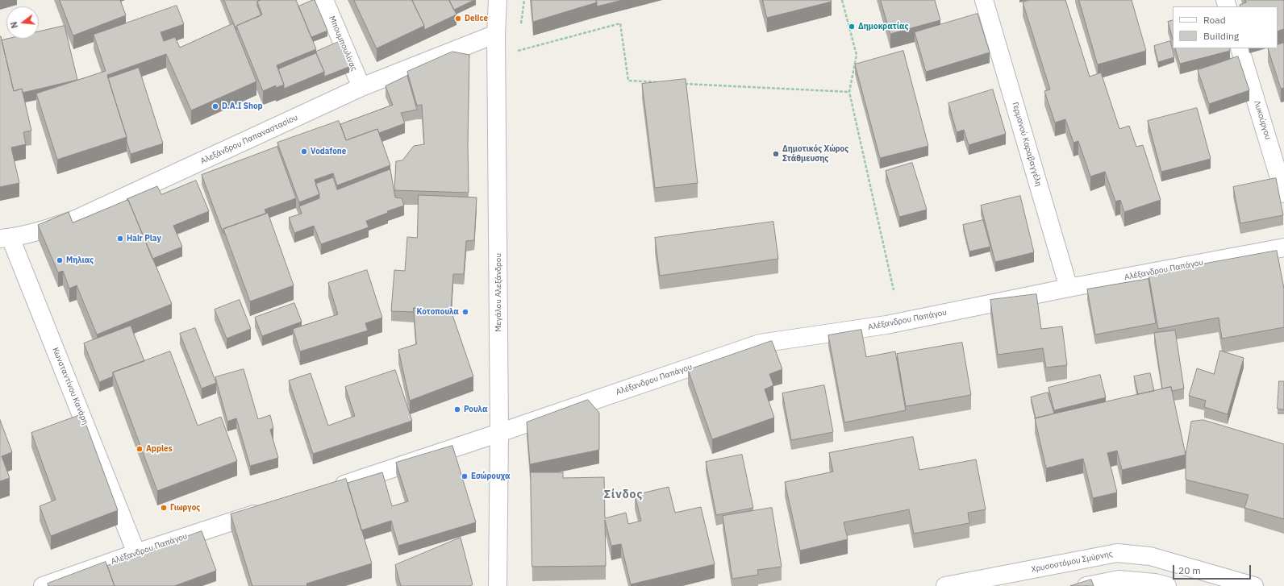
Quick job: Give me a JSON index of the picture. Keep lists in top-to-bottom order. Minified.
{"streets":{"street":["Μπουμπουλίνας","Λυκούργου","Αλεξάνδρου Παπαναστασίου","Γερμανού Καραβαγγέλη","Αλέξανδρου Παπάγου","Μεγάλου Αλεξάνδρου","Κωνσταντίνου Κανάρη","Χρυσοστόμου Σμύρνης"]},"crossings":[["Μπουμπουλίνας","Αλεξάνδρου Παπαναστασίου"],["Αλεξάνδρου Παπαναστασίου","Μεγάλου Αλεξάνδρου"],["Αλεξάνδρου Παπαναστασίου","Κωνσταντίνου Κανάρη"],["Γερμανού Καραβαγγέλη","Αλέξανδρου Παπάγου"],["Αλέξανδρου Παπάγου","Μεγάλου Αλεξάνδρου"],["Αλέξανδρου Παπάγου","Κωνσταντίνου Κανάρη"]],"districts":["Σίνδος"],"places":["Delice","Δημοκρατίας","D.A.I Shop","Vodafone","Δημοτικός Χώρος Στάθμευσης","Hair Play","Μηλιας","Κοτοπουλα","Ρουλα","Apples","Εσώρουχα","Γιωργος"],"legend":["Road","Building"],"scale_bar":"20 m","north":"left"}
